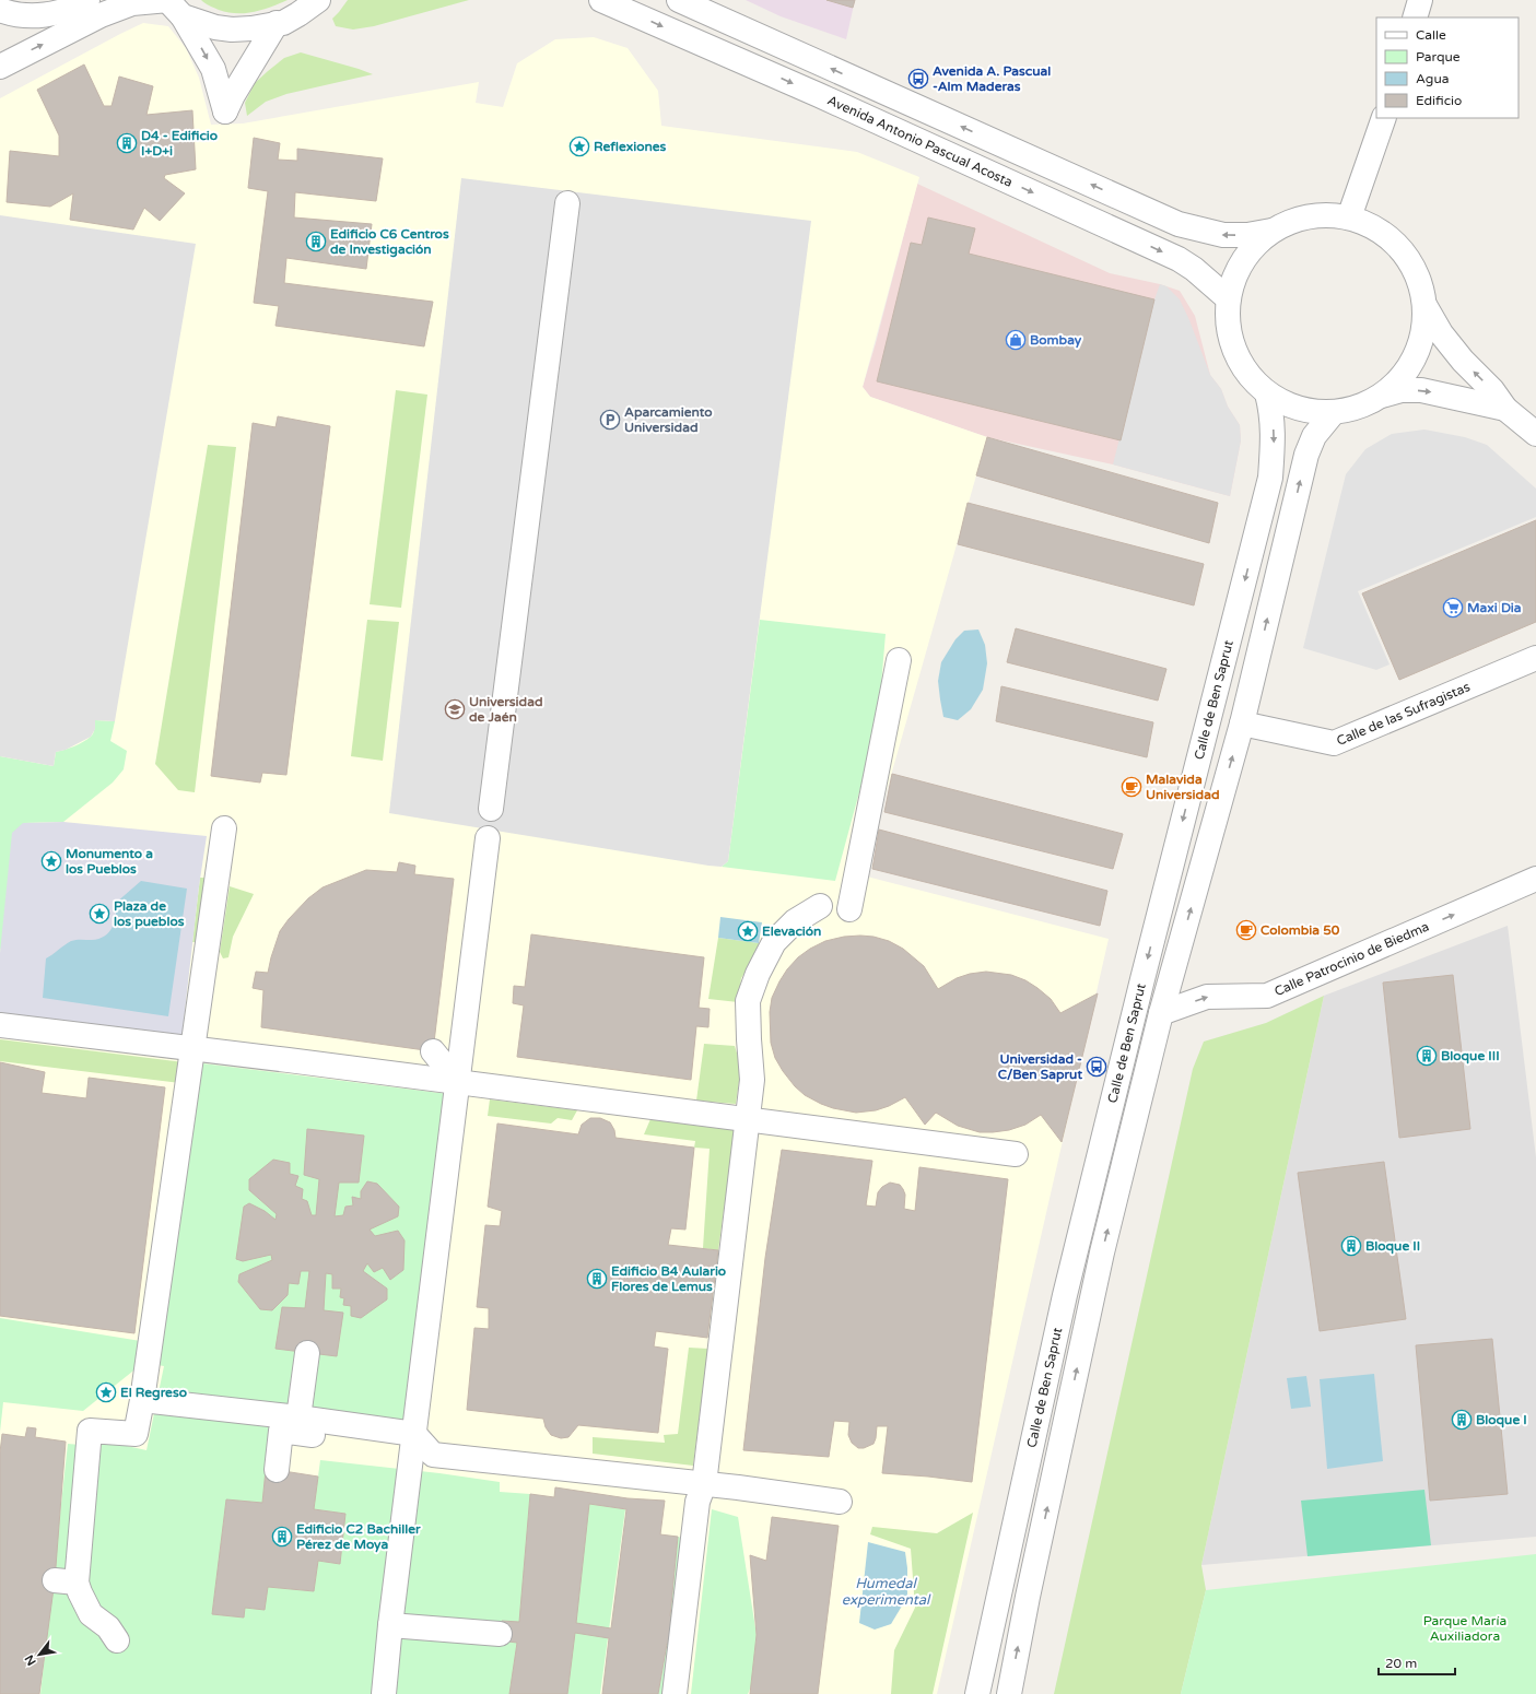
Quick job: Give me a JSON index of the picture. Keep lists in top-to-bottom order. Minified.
{"streets":{"street":["Avenida Antonio Pascual Acosta","Calle de Ben Saprut","Calle de las Sufragistas","Calle Patrocinio de Biedma"]},"crossings":[["Calle de Ben Saprut","Calle de las Sufragistas"],["Calle de Ben Saprut","Calle Patrocinio de Biedma"]],"one_way":["Calle Patrocinio de Biedma"],"water":["Humedal experimental"],"parks":["Parque María Auxiliadora"],"places":{"bus stop":["Avenida A. Pascual -Alm Maderas","Universidad - C/Ben Saprut"],"building":["D4 - Edificio I+D+i","Edificio C6 Centros de Investigación","Bloque III","Bloque II","Edificio B4 Aulario Flores de Lemus","Bloque I","Edificio C2 Bachiller Pérez de Moya"],"place":["Reflexiones","Monumento a los Pueblos","Plaza de los pueblos","Elevación","El Regreso"],"shop":["Bombay"],"parking":["Aparcamiento Universidad"],"supermarket":["Maxi Dia"],"school or university":["Universidad de Jaén"],"cafe":["Malavida Universidad","Colombia 50"]},"legend":["Calle","Parque","Agua","Edificio"],"scale_bar":"20 m","north":"bottom left"}
